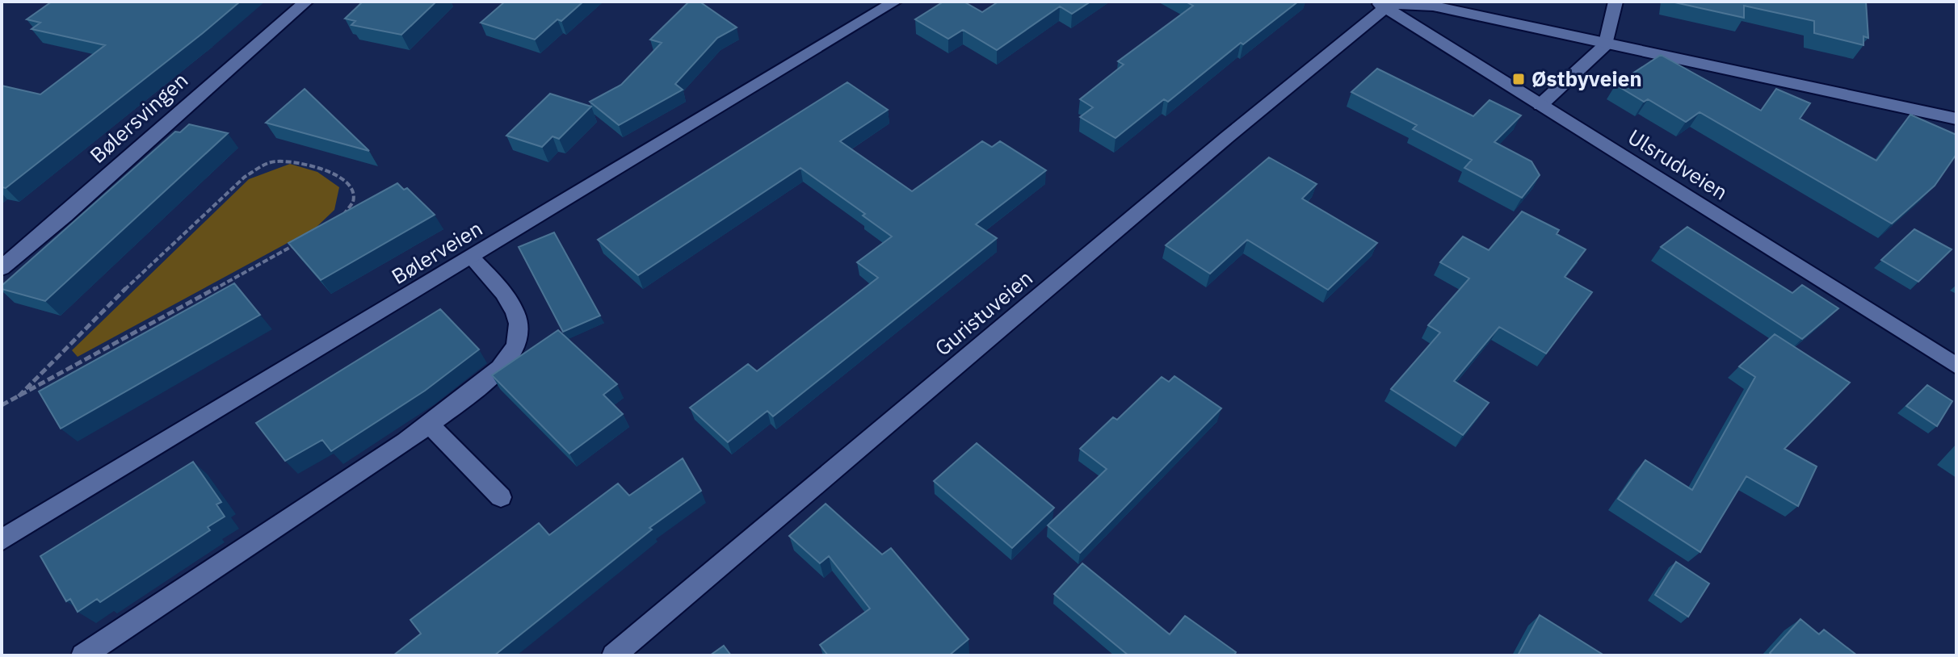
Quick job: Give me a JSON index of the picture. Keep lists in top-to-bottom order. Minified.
{"streets":{"street":["Bølersvingen","Ulsrudveien","Bølerveien","Guristuveien"]},"crossings":[["Ulsrudveien","Guristuveien"]],"places":{"transit":["Østbyveien"]}}
